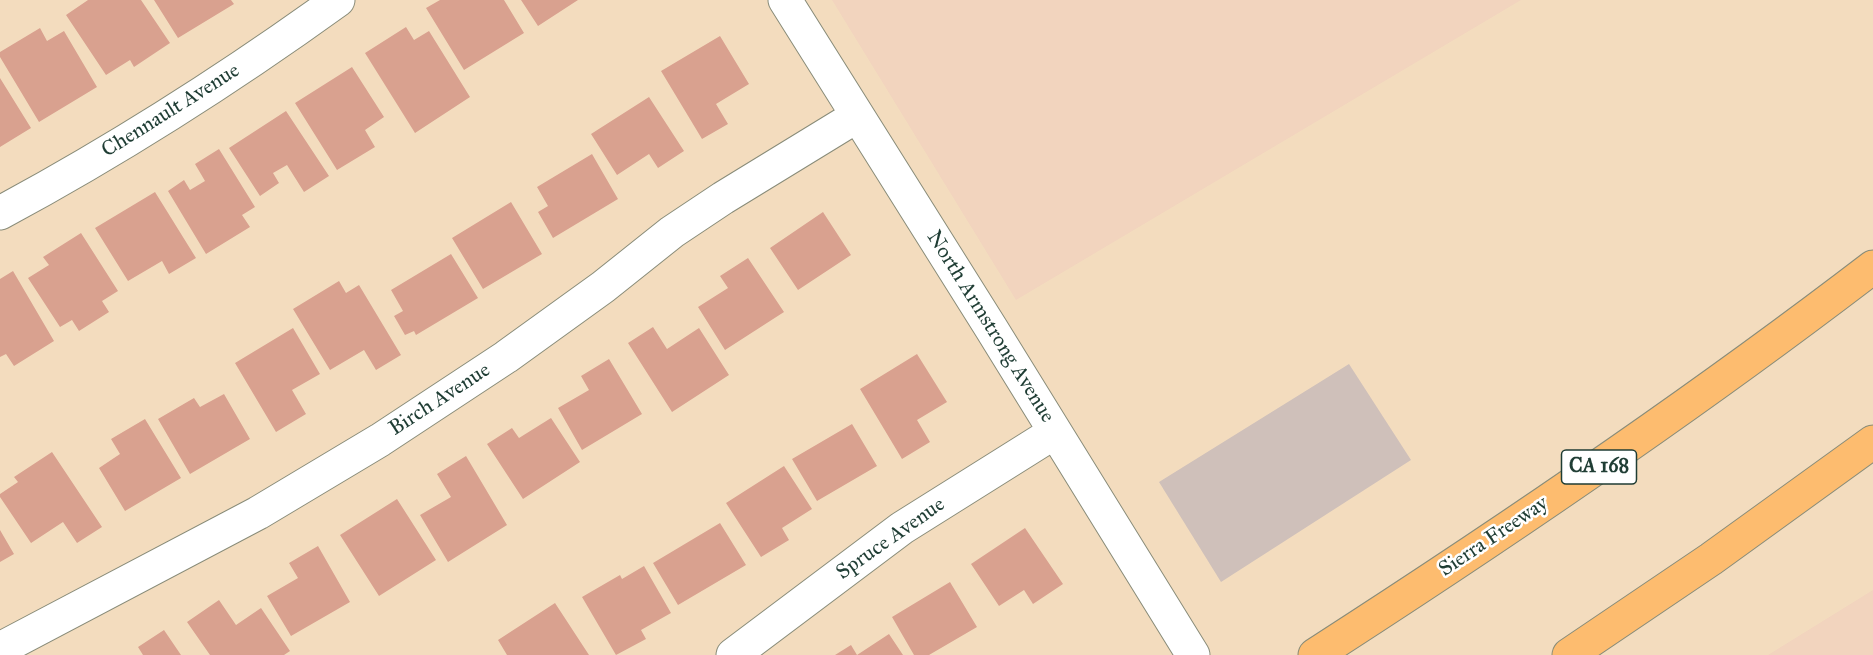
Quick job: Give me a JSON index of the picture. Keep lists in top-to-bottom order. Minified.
{"streets":{"highway":["CA 168","Sierra Freeway"],"street":["Chennault Avenue","North Armstrong Avenue","Birch Avenue","Spruce Avenue"]},"crossings":[["North Armstrong Avenue","Birch Avenue"],["North Armstrong Avenue","Spruce Avenue"]]}
